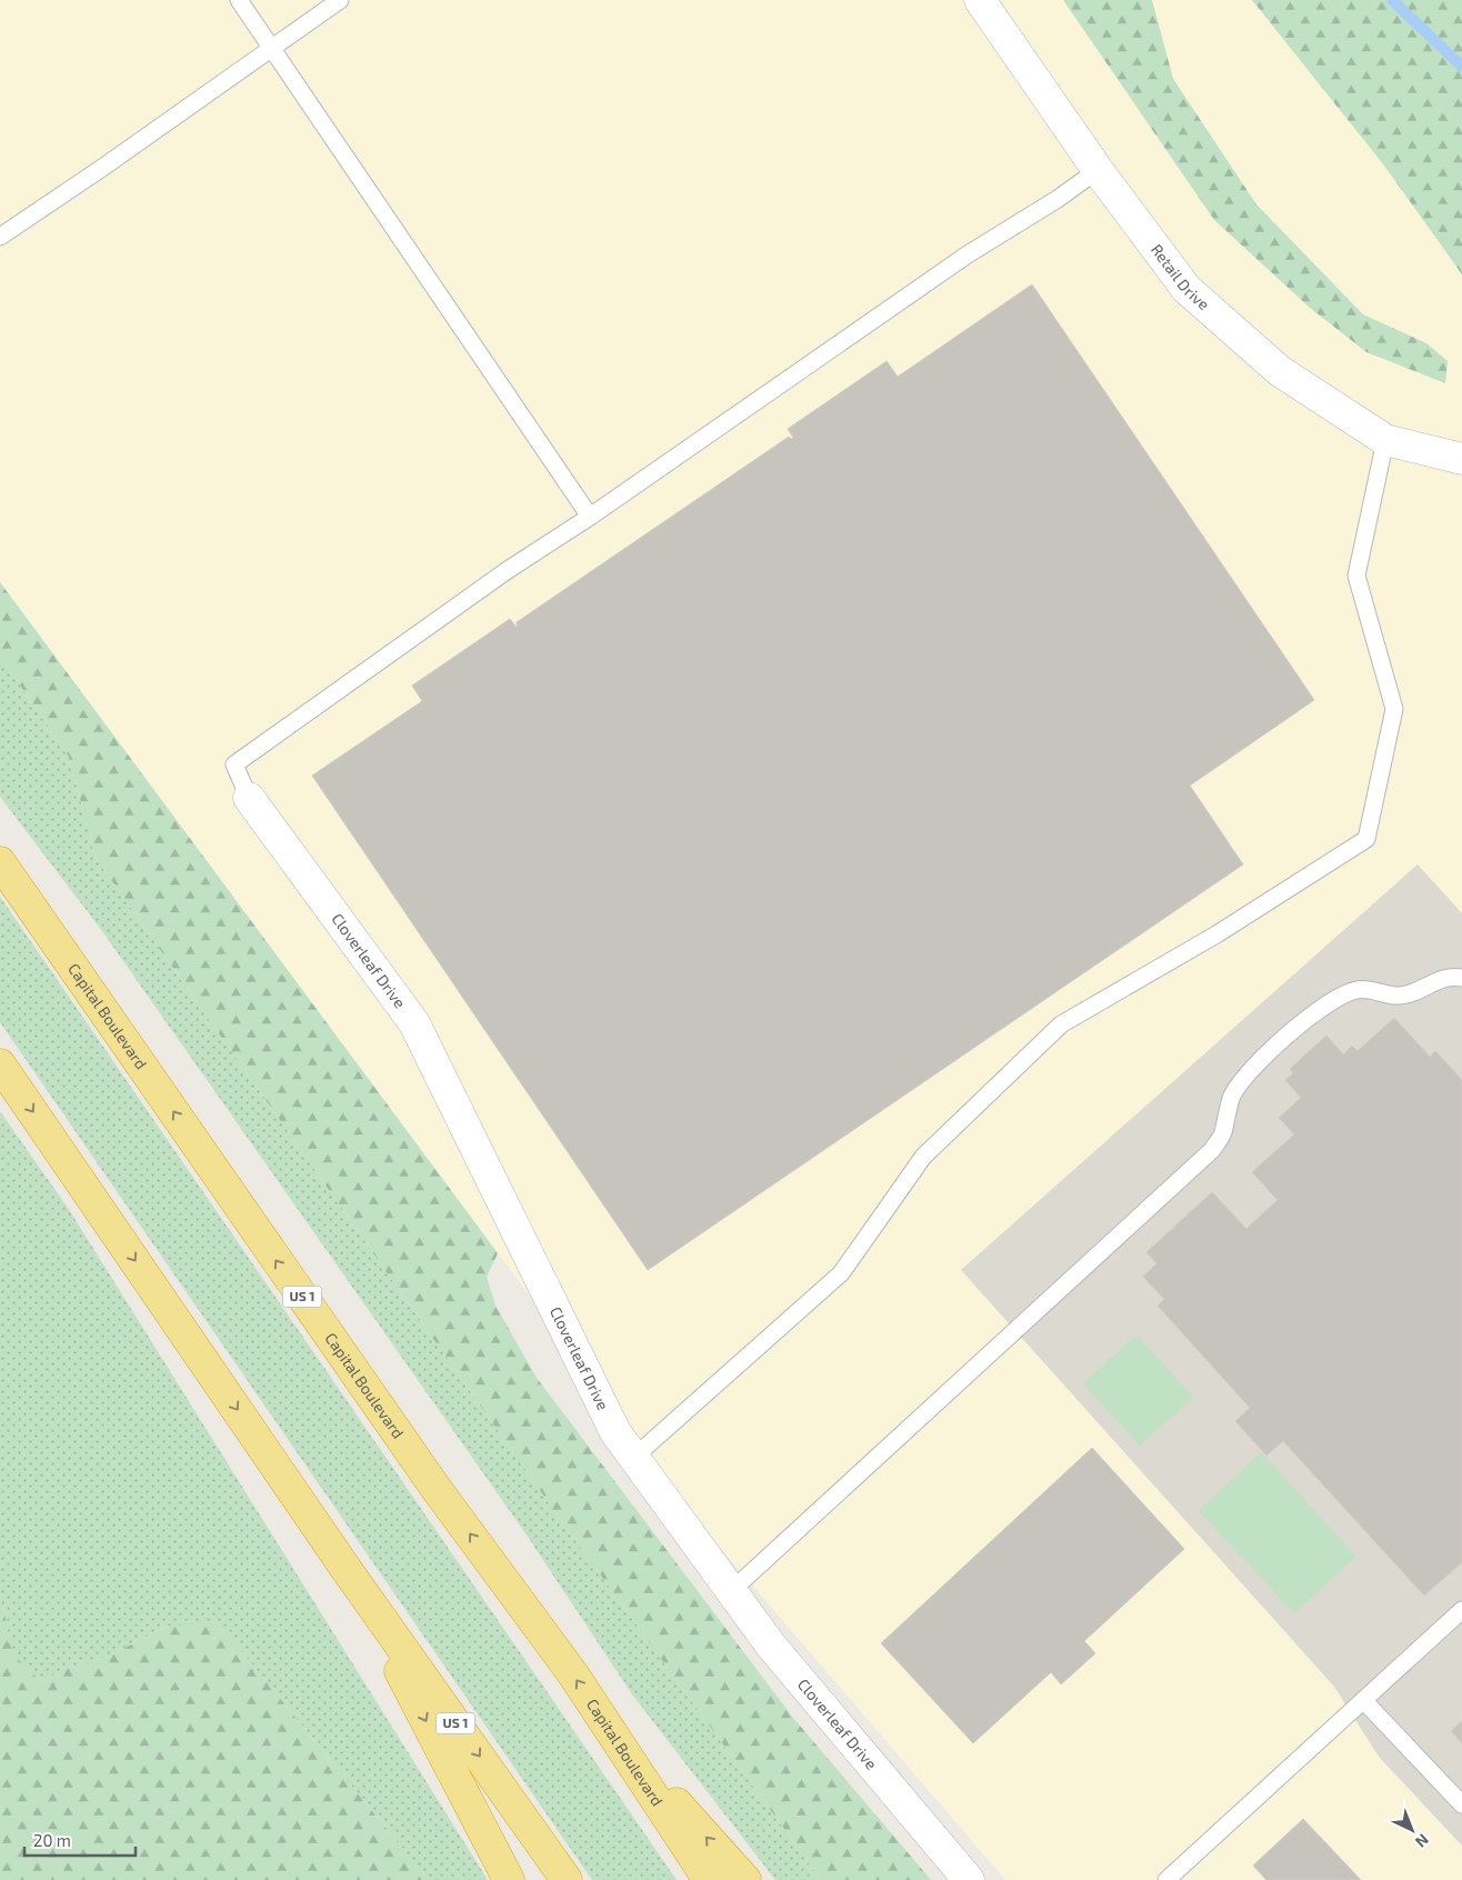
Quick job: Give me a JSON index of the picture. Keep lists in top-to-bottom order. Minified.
{"streets":{"highway":["Capital Boulevard","US 1"],"street":["Retail Drive","Cloverleaf Drive"]},"scale_bar":"20 m","north":"bottom right"}
